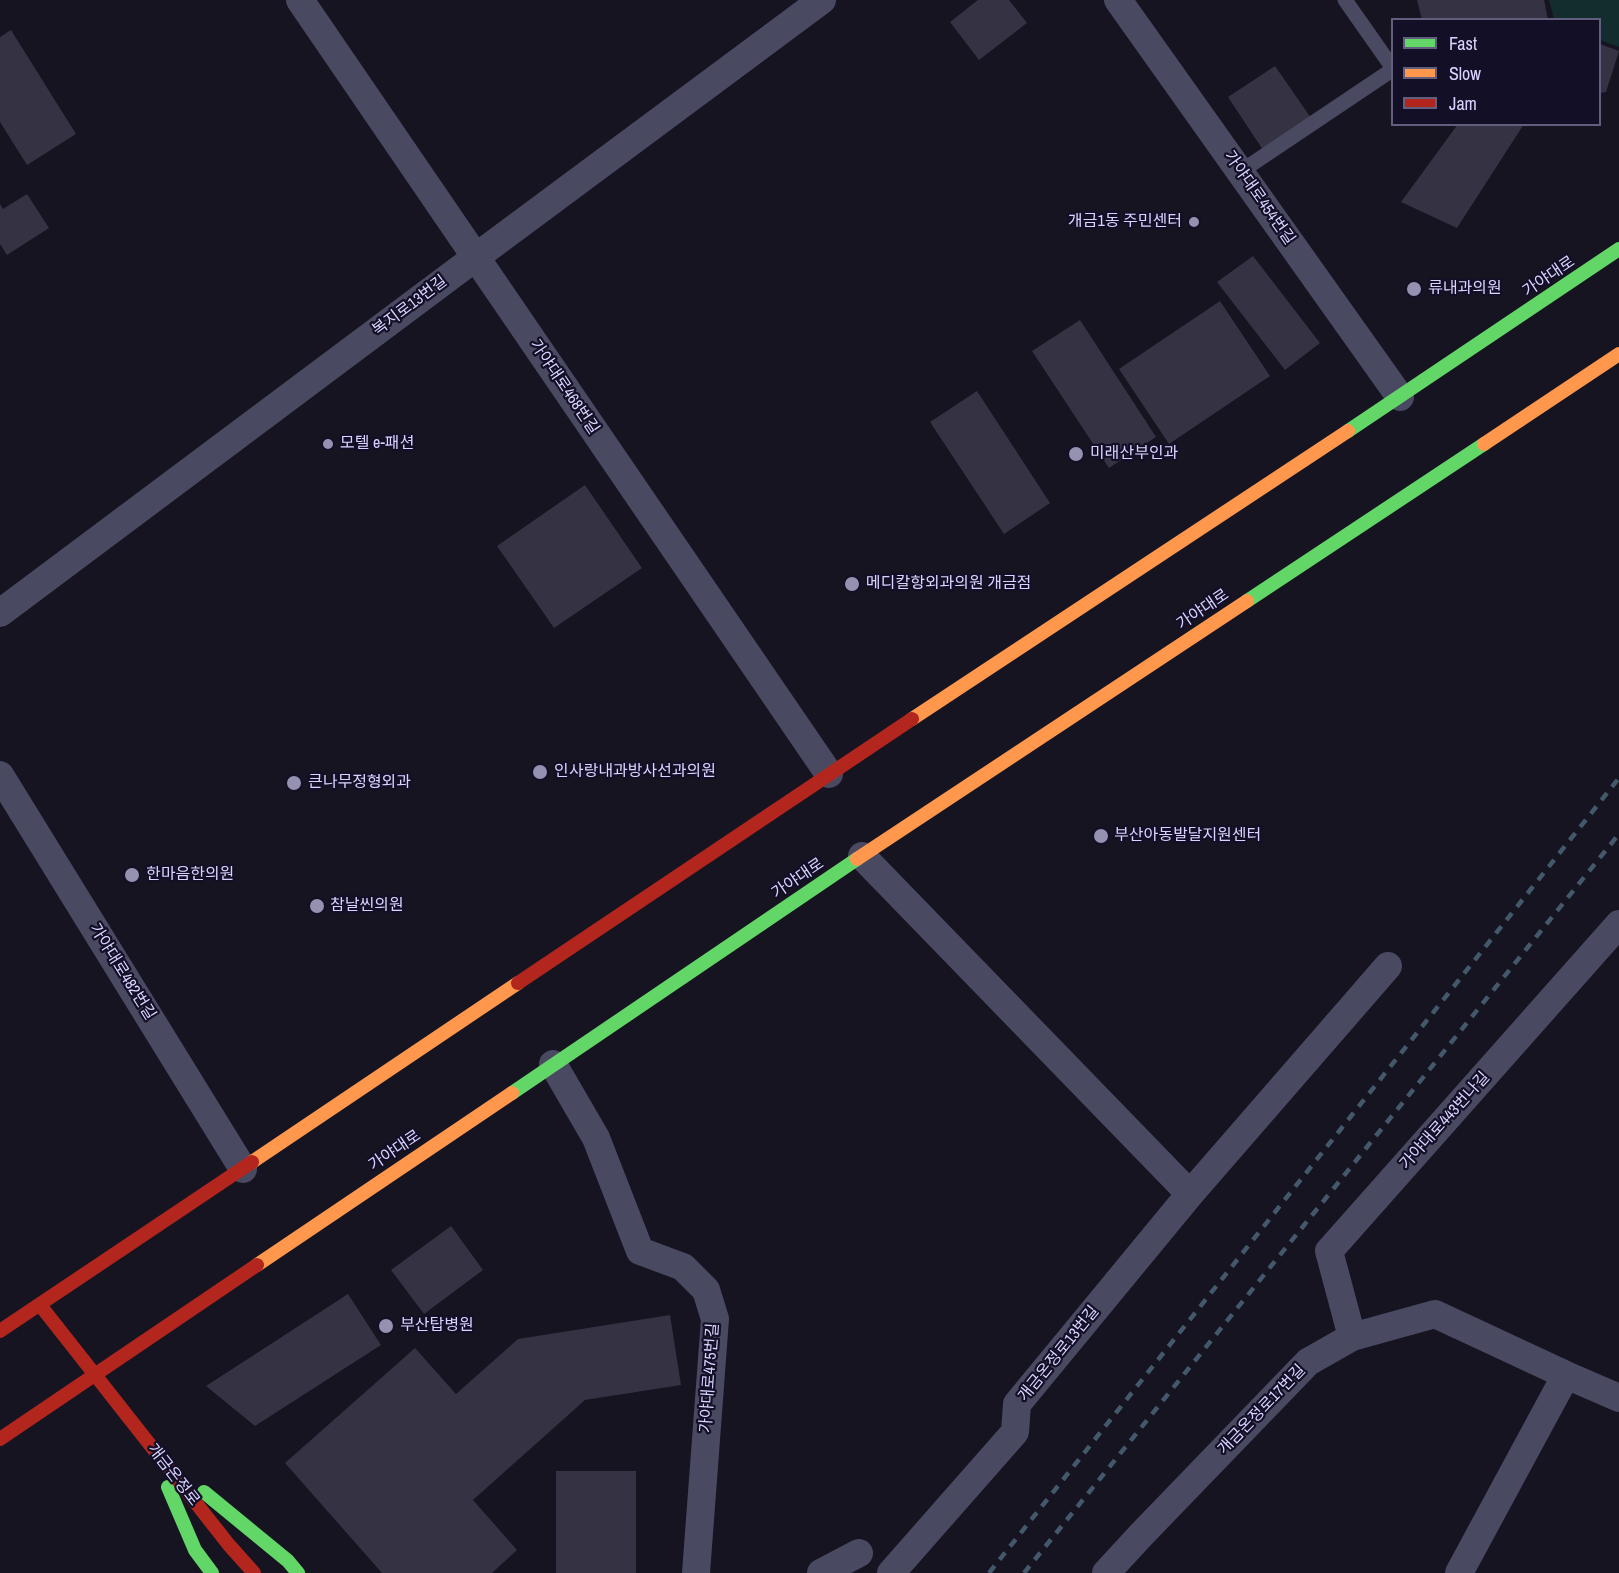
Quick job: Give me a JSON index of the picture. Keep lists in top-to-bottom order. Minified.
{"streets":{"main road":["가야대로","개금온정로"],"street":["가야대로454번길","복지로13번길","가야대로468번길","가야대로482번길","가야대로443번나길","개금온정로13번길","가야대로475번길","개금온정로17번길"]},"crossings":[["가야대로454번길","가야대로"],["가야대로","가야대로468번길"],["가야대로","가야대로482번길"],["가야대로","가야대로475번길"],["가야대로","개금온정로"],["복지로13번길","가야대로468번길"],["가야대로443번나길","개금온정로17번길"]],"places":["개금1동 주민센터","류내과의원","모텔 e-패션","미래산부인과","메디칼항외과의원 개금점","인사랑내과방사선과의원","큰나무정형외과","부산아동발달지원센터","한마음한의원","참날씬의원","부산탑병원"],"legend":["Fast","Slow","Jam"]}
